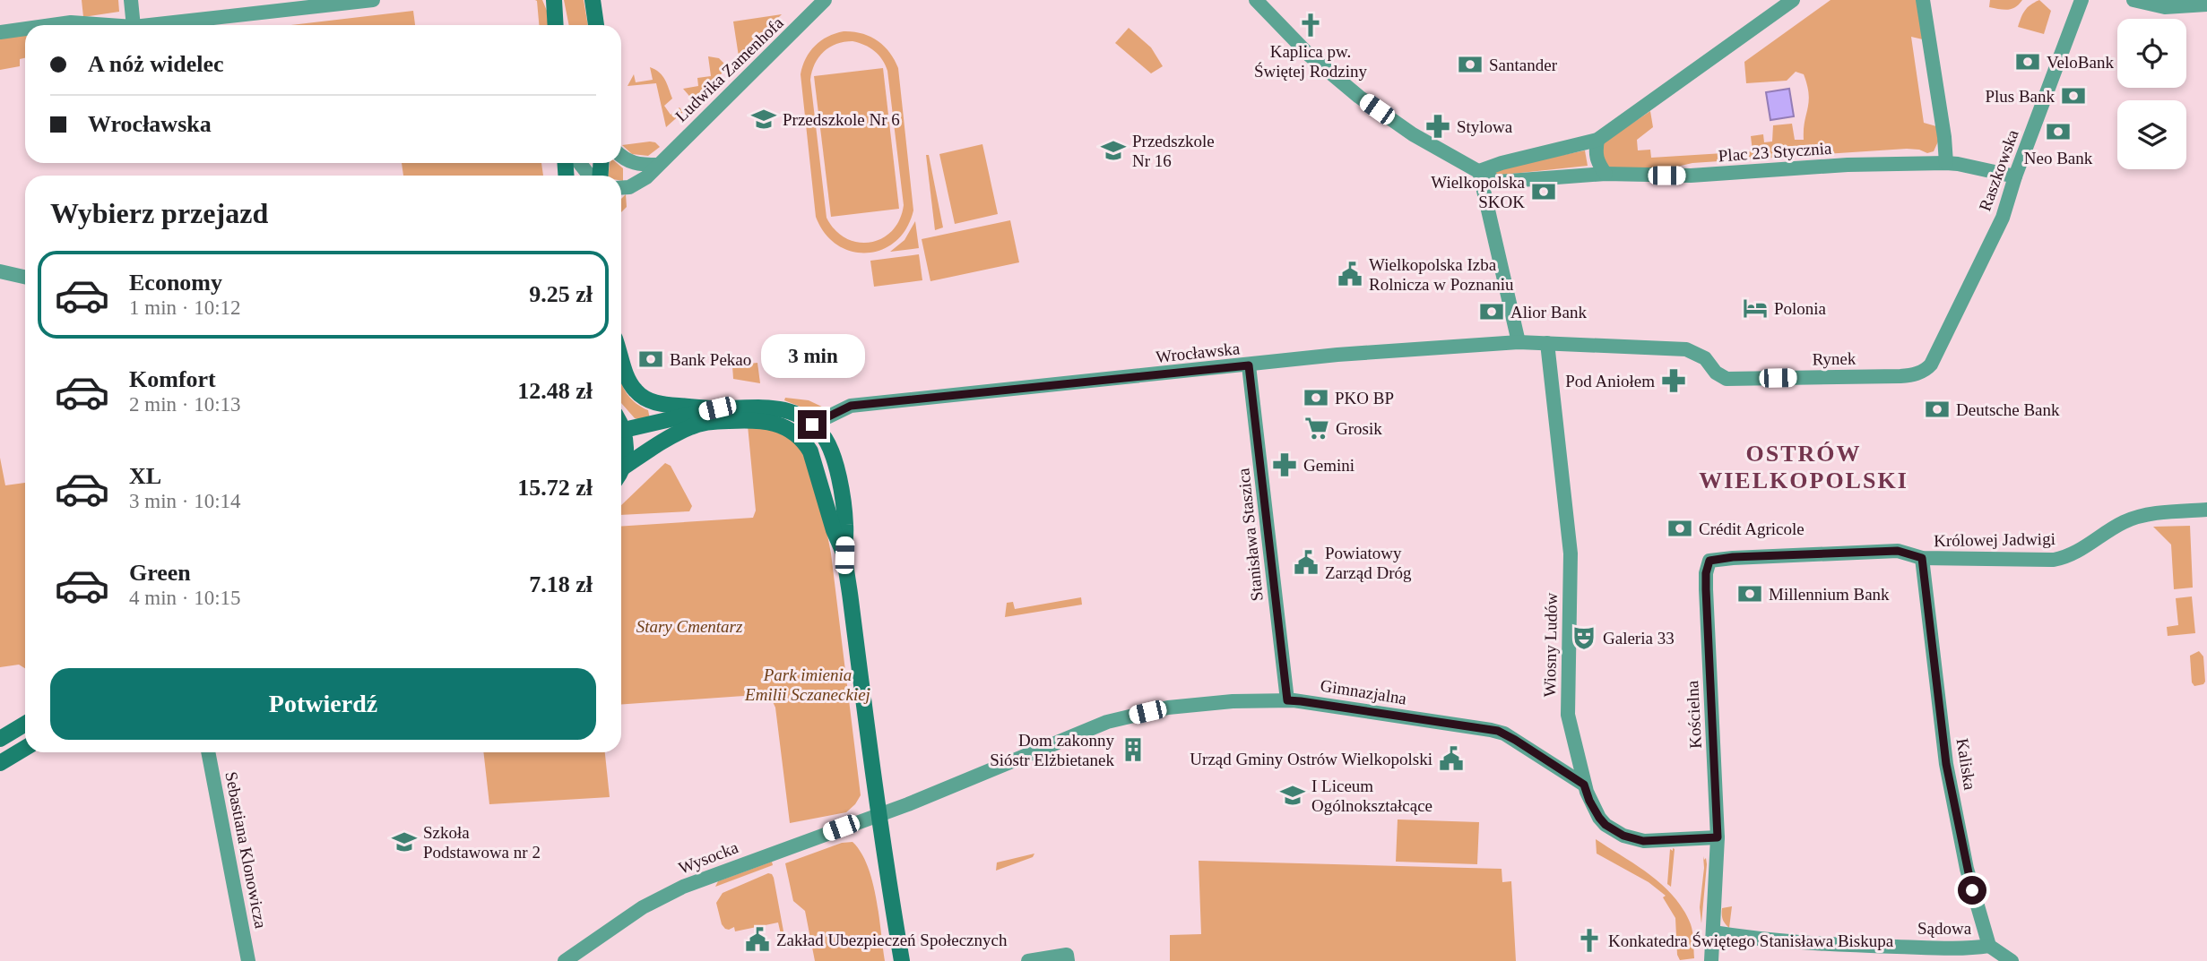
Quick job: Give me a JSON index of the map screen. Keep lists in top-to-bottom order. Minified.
{"streets":{"street":["Ludwika Zamenhofa","Plac 23 Stycznia","Raszkowska","Wrocławska","Rynek","Stanisława Staszica","Królowej Jadwigi","Wiosny Ludów","Gimnazjalna","Kościelna","Kaliska","Sebastiana Klonowicza","Wysocka","Sądowa"]},"crossings":[["Plac 23 Stycznia","Raszkowska"],["Raszkowska","Rynek"],["Wrocławska","Rynek"],["Wrocławska","Stanisława Staszica"],["Wrocławska","Wiosny Ludów"],["Stanisława Staszica","Gimnazjalna"],["Królowej Jadwigi","Kościelna"],["Królowej Jadwigi","Kaliska"],["Wiosny Ludów","Gimnazjalna"],["Wiosny Ludów","Kościelna"],["Gimnazjalna","Wysocka"],["Kościelna","Kaliska"],["Kościelna","Sądowa"],["Kaliska","Sądowa"]],"districts":["OSTRÓW WIELKOPOLSKI"],"parks":["Stary Cmentarz","Park imienia Emilii Sczaneckiej"],"places":{"church":["Kaplica pw. Świętej Rodziny","Konkatedra Świętego Stanisława Biskupa"],"bank":["VeloBank","Santander","Plus Bank","Neo Bank","Wielkopolska SKOK","Alior Bank","Bank Pekao","PKO BP","Deutsche Bank","Crédit Agricole","Millennium Bank"],"school or university":["Przedszkole Nr 6","Przedszkole Nr 16","I Liceum Ogólnokształcące","Szkoła Podstawowa nr 2"],"pharmacy":["Stylowa","Pod Aniołem","Gemini"],"public building":["Wielkopolska Izba Rolnicza w Poznaniu","Powiatowy Zarząd Dróg","Urząd Gminy Ostrów Wielkopolski","Zakład Ubezpieczeń Społecznych"],"hotel":["Polonia"],"supermarket":["Grosik"],"theatre":["Galeria 33"],"building":["Dom zakonny Sióstr Elżbietanek"]},"page":{"banner":["A nóż widelec","Wrocławska"],"heading":"Wybierz przejazd","list":[{"name":"Economy","note":"1 min · 10:12","value":"9.25 zł"},{"name":"Komfort","note":"2 min · 10:13","value":"12.48 zł"},{"name":"XL","note":"3 min · 10:14","value":"15.72 zł"},{"name":"Green","note":"4 min · 10:15","value":"7.18 zł"}],"bubble":"3 min","buttons":"Potwierdź"}}
